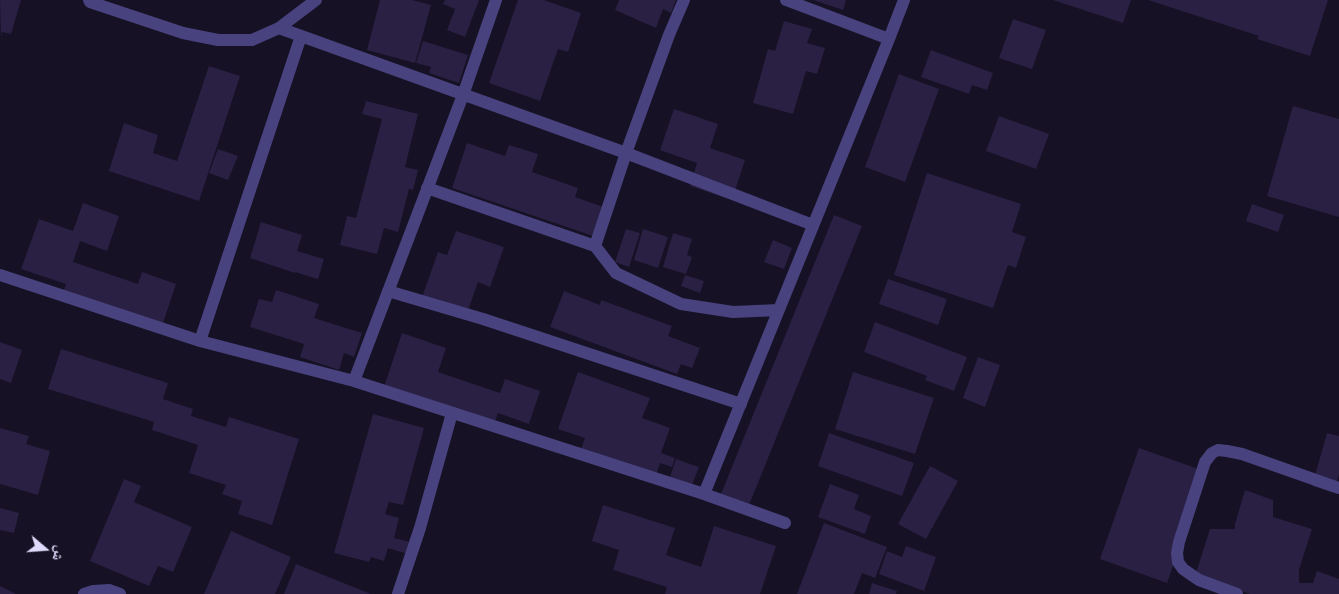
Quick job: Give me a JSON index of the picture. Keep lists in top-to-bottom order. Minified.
{"north":"right"}
